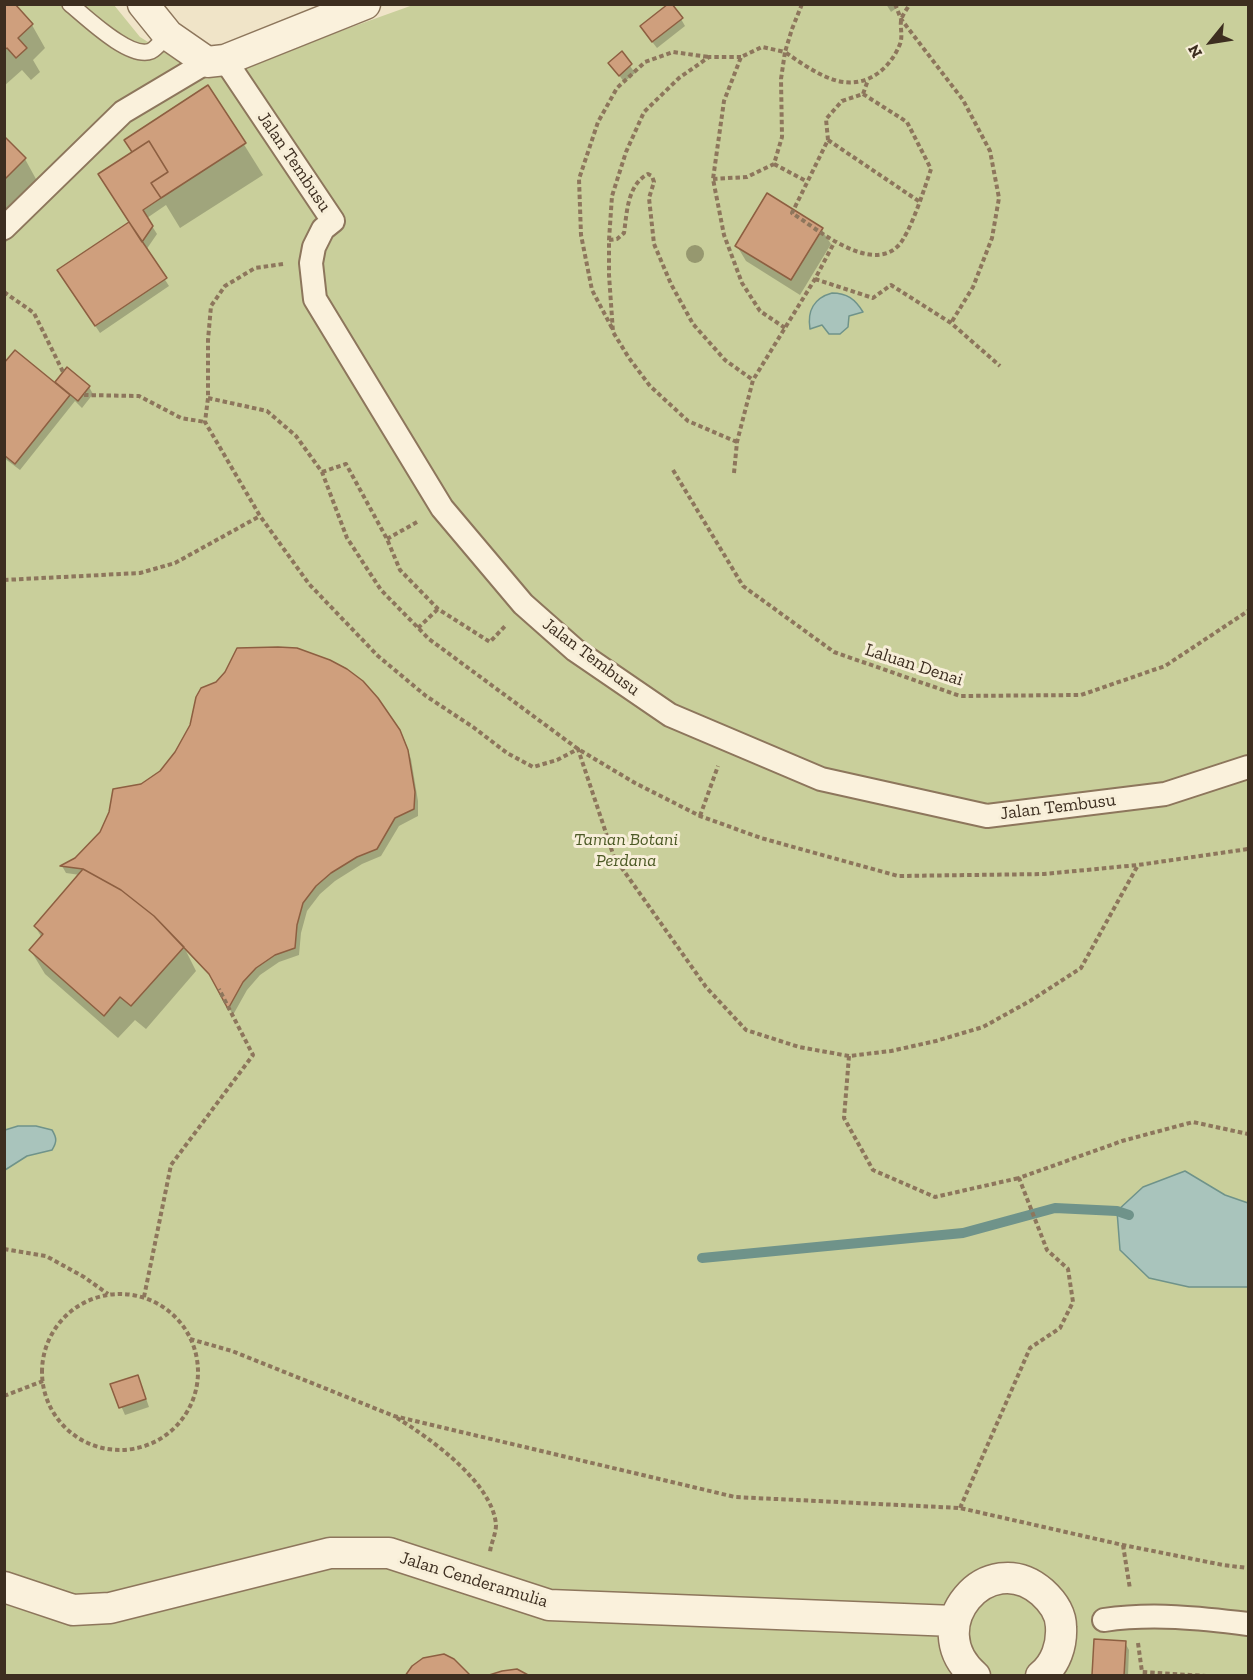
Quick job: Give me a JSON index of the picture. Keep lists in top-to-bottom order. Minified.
{"streets":{"street":["Jalan Tembusu","Jalan Cenderamulia"],"path":["Laluan Denai"]},"parks":["Taman Botani Perdana"],"north":"bottom left"}
